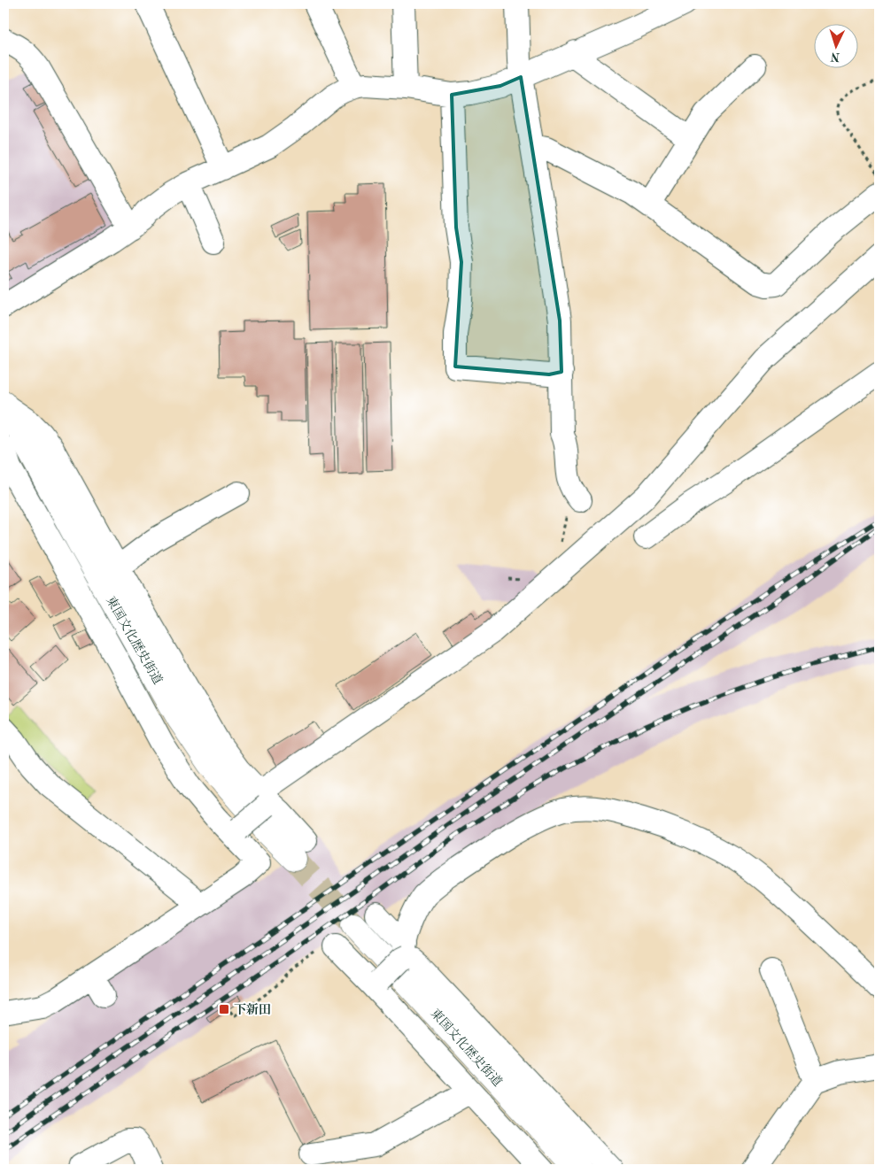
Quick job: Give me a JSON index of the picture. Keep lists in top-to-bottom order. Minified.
{"streets":{"highway":["東国文化歴史街道"]},"places":{"transit":["下新田"]},"north":"bottom"}
